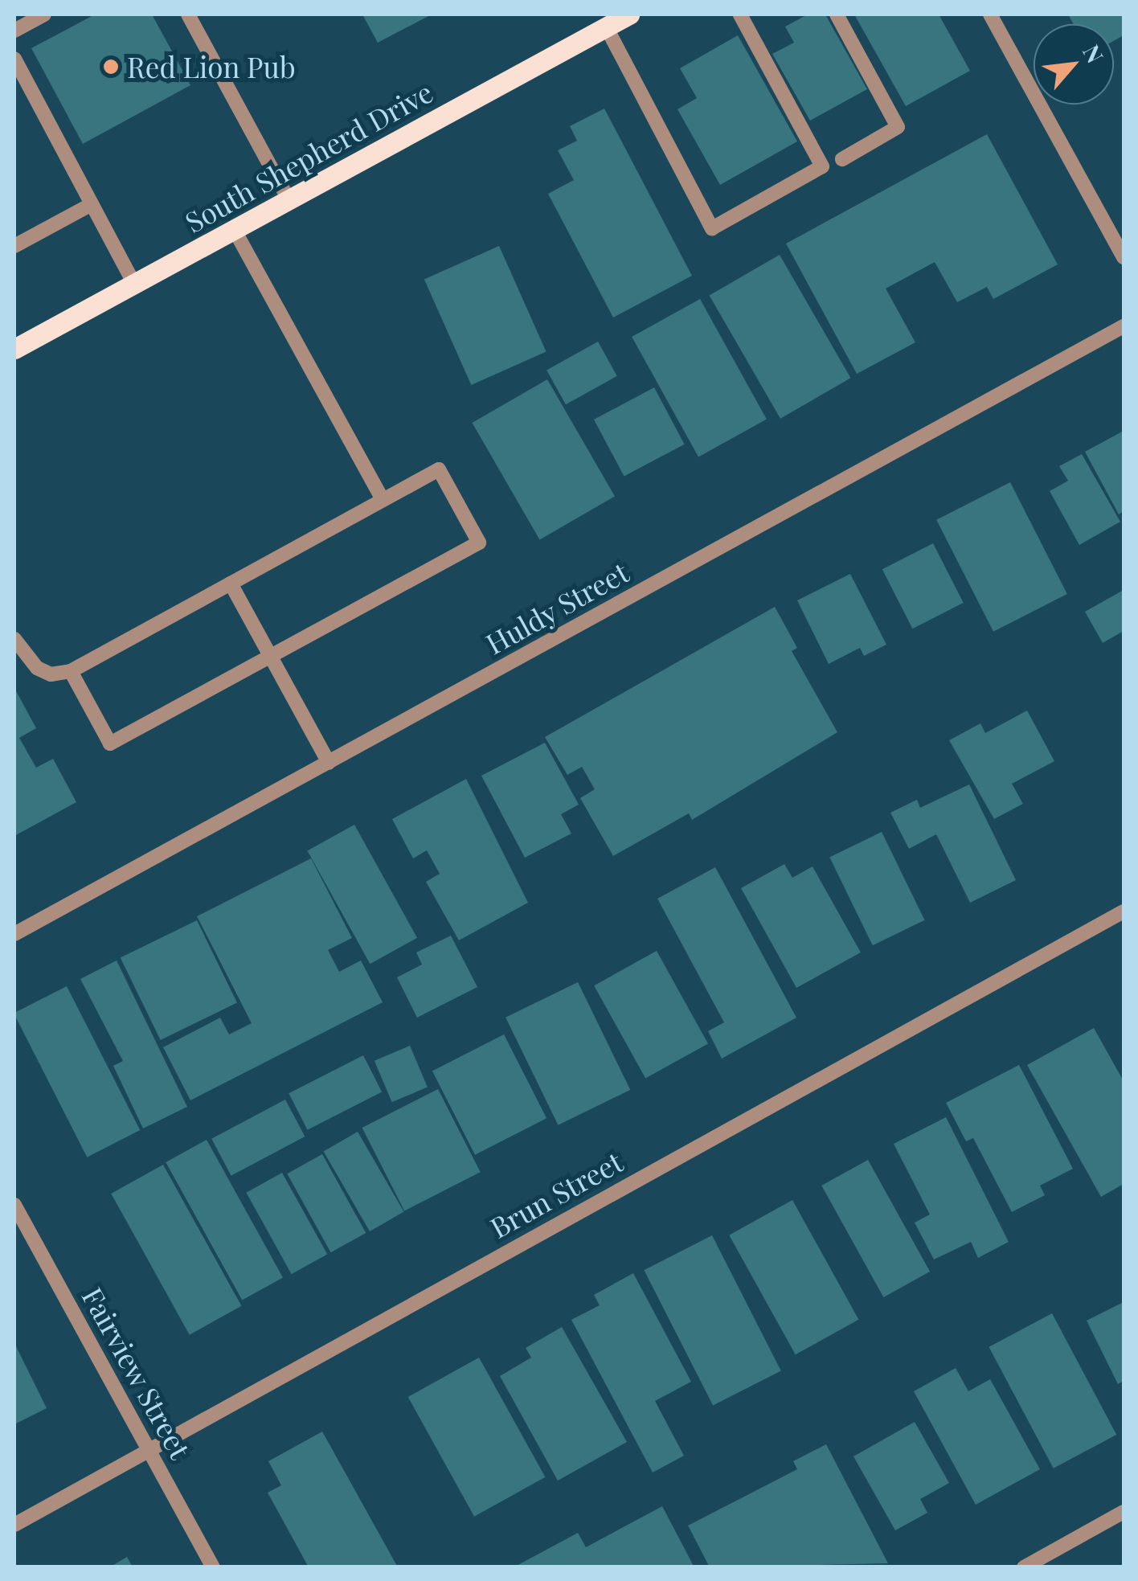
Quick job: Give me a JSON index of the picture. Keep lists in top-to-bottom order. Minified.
{"streets":{"main road":["South Shepherd Drive"],"street":["Huldy Street","Brun Street","Fairview Street"]},"crossings":[["Brun Street","Fairview Street"]],"places":["Red Lion Pub"],"north":"top right"}
